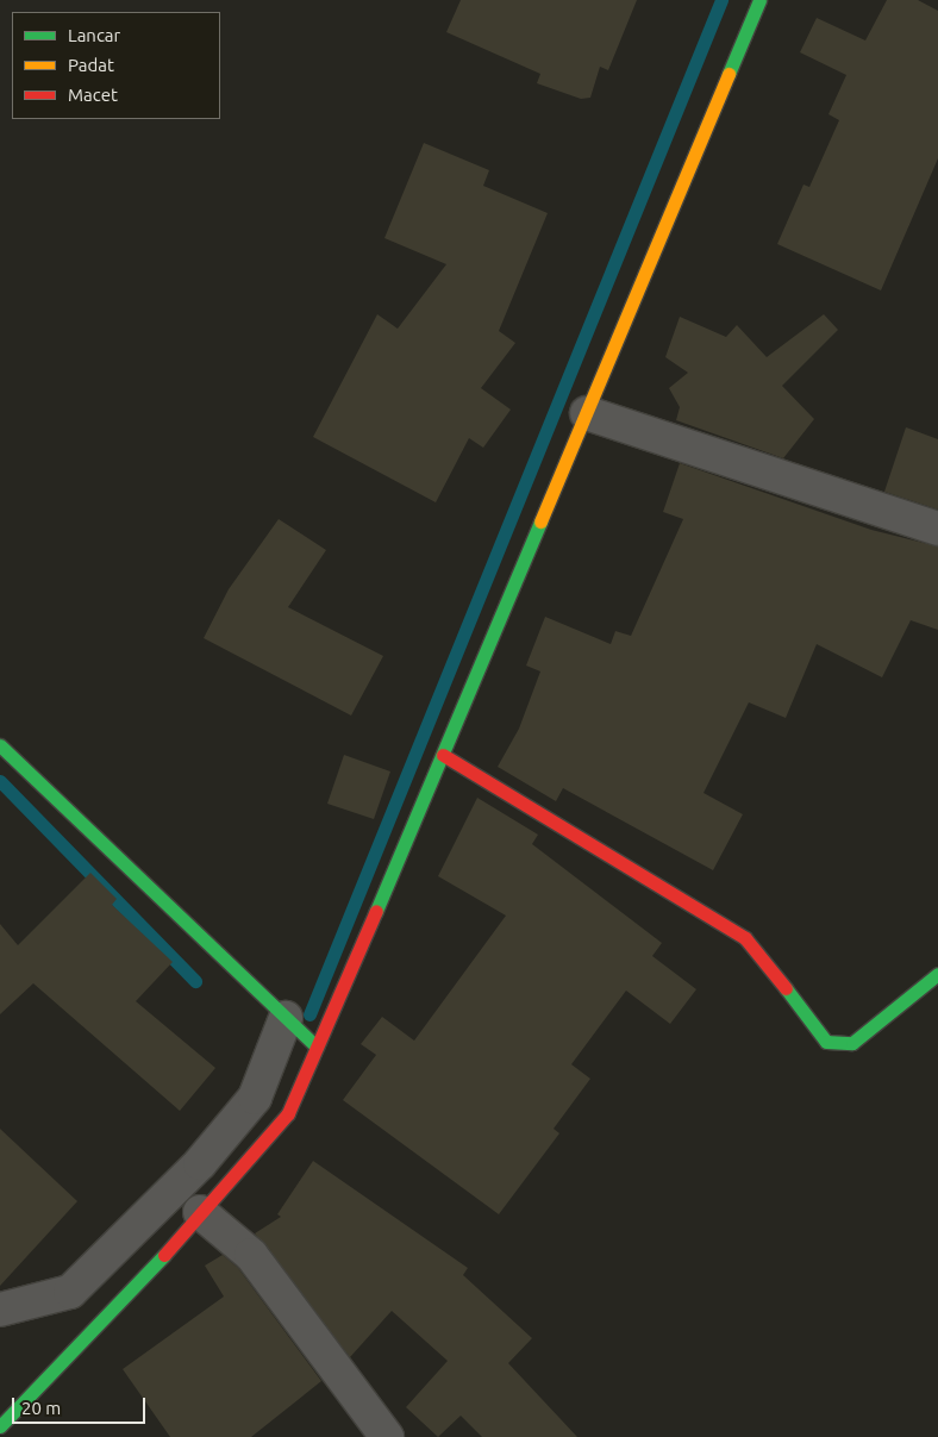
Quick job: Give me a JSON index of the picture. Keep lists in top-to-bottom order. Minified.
{"legend":["Lancar","Padat","Macet"],"scale_bar":"20 m"}
